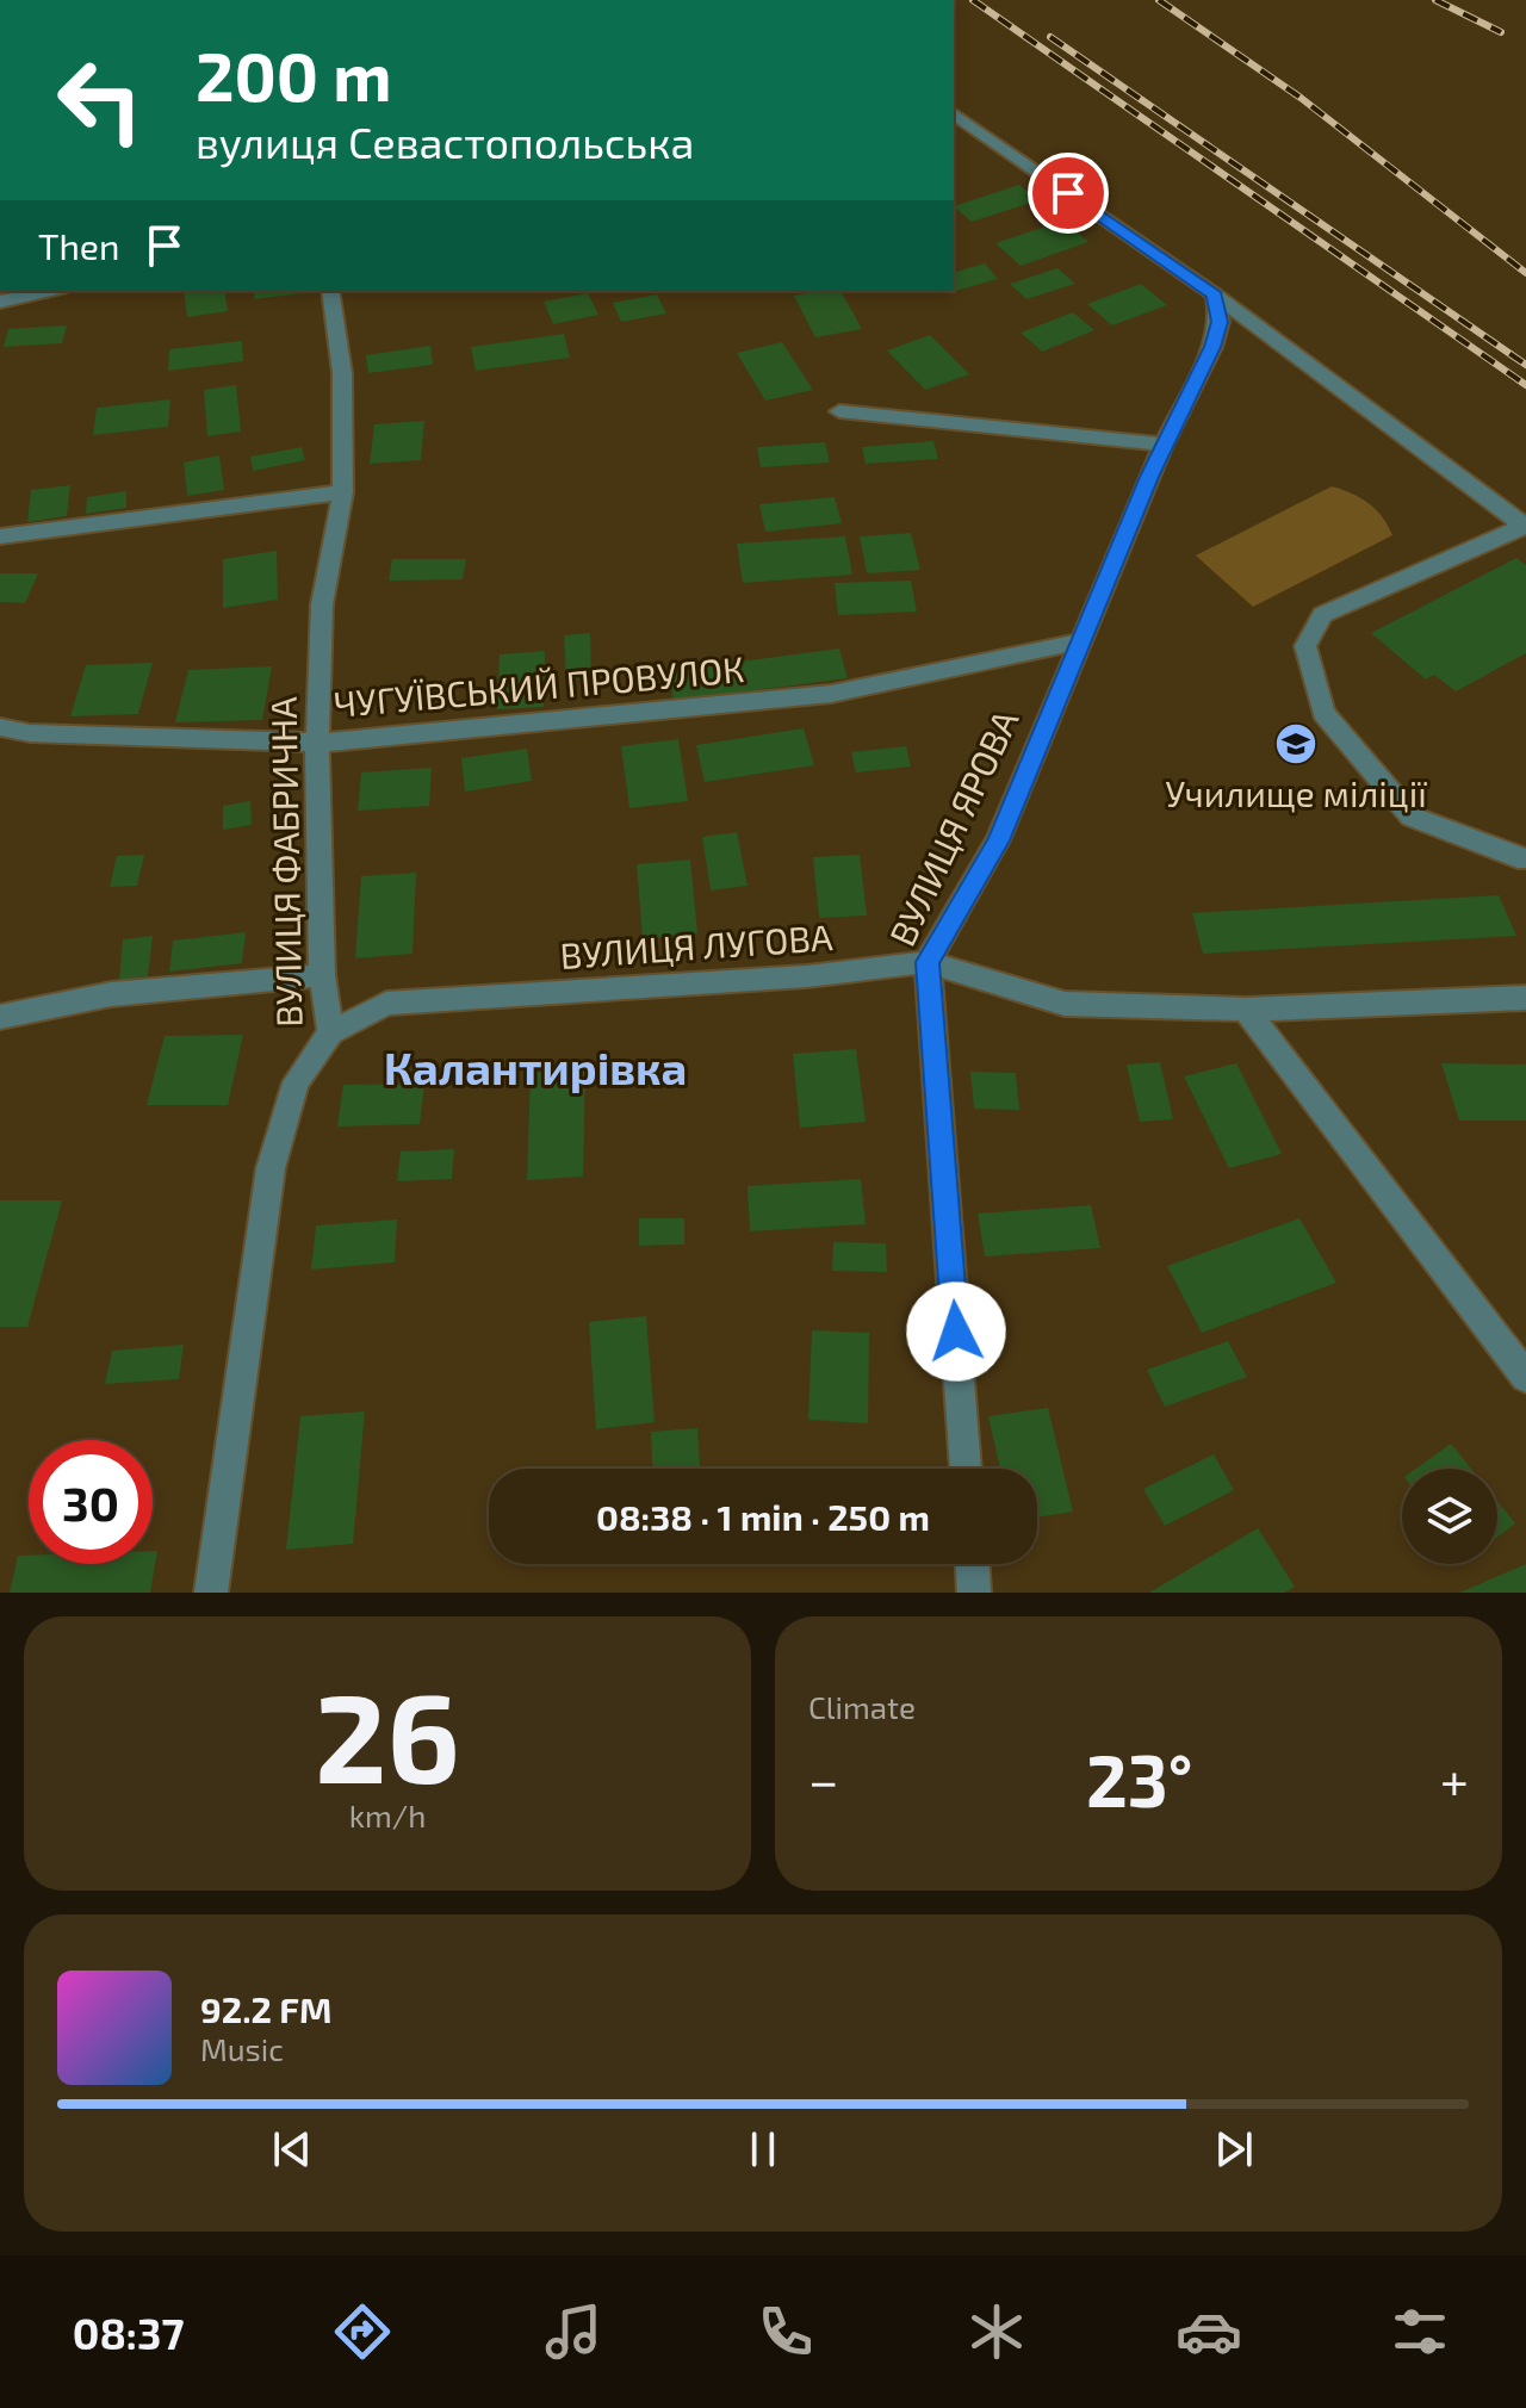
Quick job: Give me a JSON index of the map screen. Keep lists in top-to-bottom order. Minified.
{"streets":{"street":["ЧУГУЇВСЬКИЙ ПРОВУЛОК","ВУЛИЦЯ ЯРОВА","ВУЛИЦЯ ФАБРИЧНА","ВУЛИЦЯ ЛУГОВА"]},"crossings":[["ЧУГУЇВСЬКИЙ ПРОВУЛОК","ВУЛИЦЯ ЯРОВА"],["ЧУГУЇВСЬКИЙ ПРОВУЛОК","ВУЛИЦЯ ФАБРИЧНА"],["ВУЛИЦЯ ЯРОВА","ВУЛИЦЯ ЛУГОВА"],["ВУЛИЦЯ ФАБРИЧНА","ВУЛИЦЯ ЛУГОВА"]],"districts":["Калантирівка"],"places":{"school or university":["Училище міліції"]},"page":{"turn":["200 m","вулиця Севастопольська"],"then":"Then","limit":"30","trip":"08:38 · 1 min · 250 m","tile":[["26","km/h"],"Climate"],"heat":["−","23°","+"],"song":["92.2 FM","Music"],"tabs":"08:37"}}
